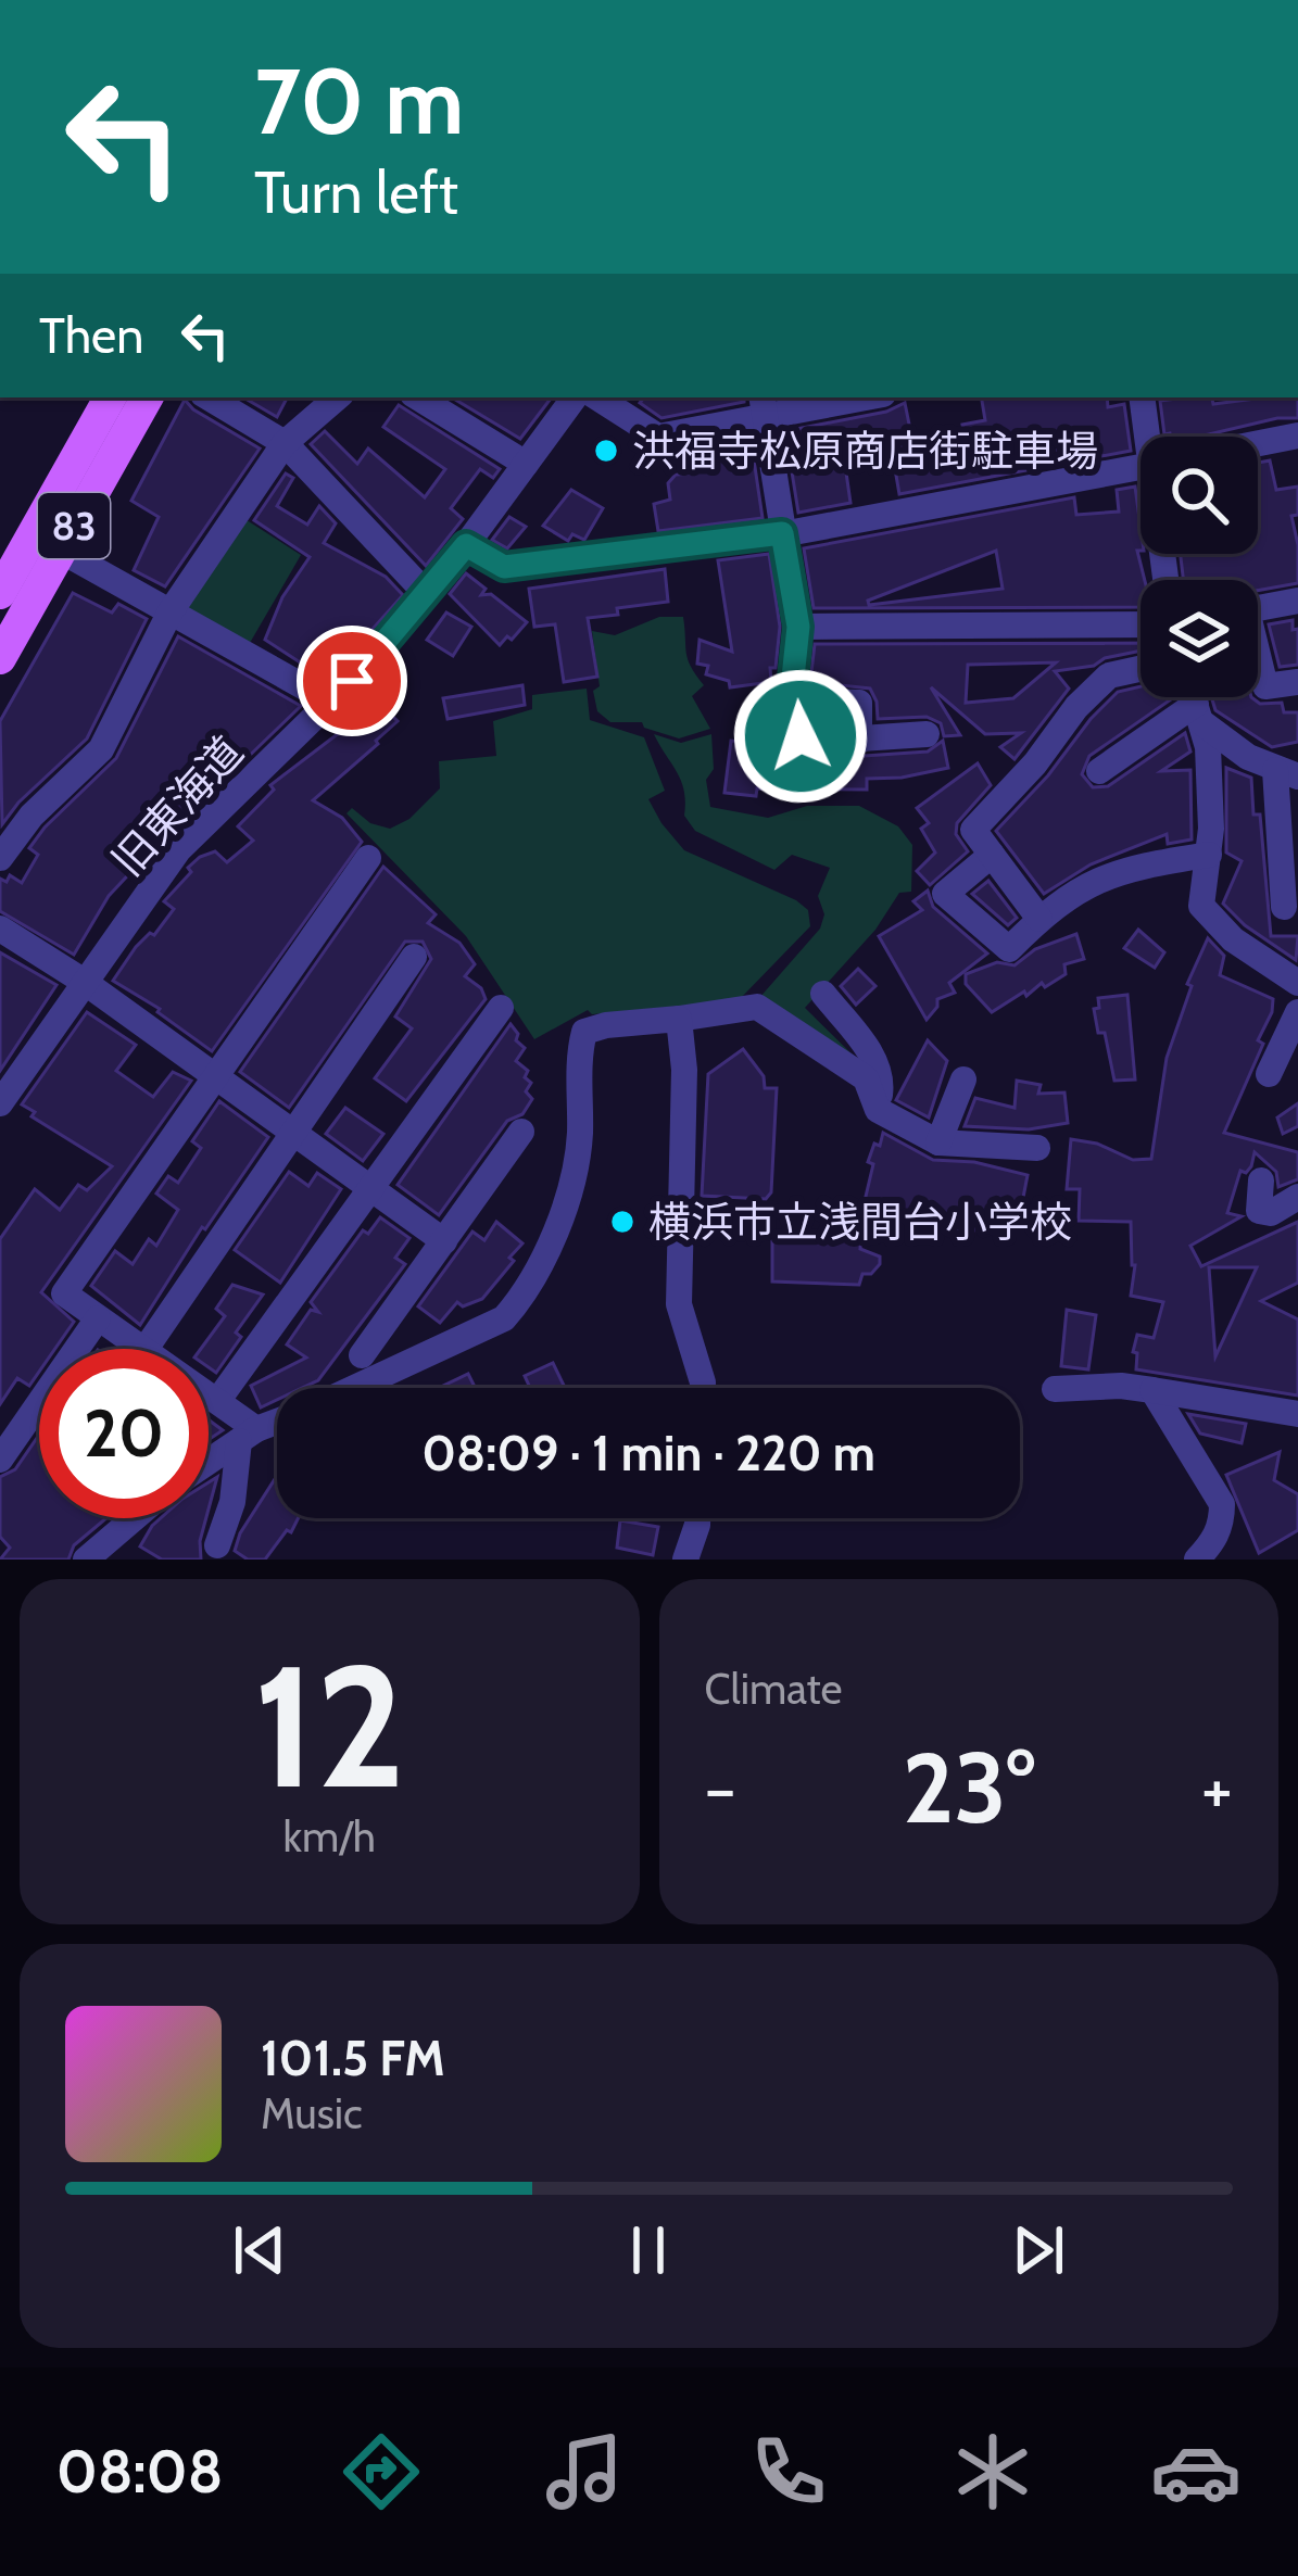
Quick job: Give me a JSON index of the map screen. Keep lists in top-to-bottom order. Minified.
{"streets":{"main road":["83"],"street":["旧東海道"]},"places":["洪福寺松原商店街駐車場","横浜市立浅間台小学校"],"page":{"turn":["70 m","Turn left"],"then":"Then","limit":"20","trip":"08:09 · 1 min · 220 m","tile":[["12","km/h"],"Climate"],"heat":["−","23°","+"],"song":["101.5 FM","Music"],"tabs":"08:08"}}
